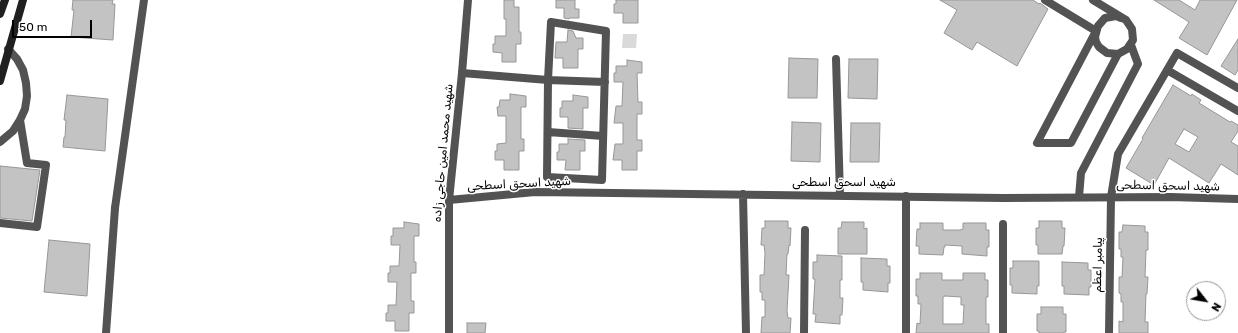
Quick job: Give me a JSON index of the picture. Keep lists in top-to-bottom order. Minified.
{"streets":{"street":["شهید محمد امین حاجی زاده","شهید اسحق اسطحی","پیامبر اعظم"]},"crossings":[["شهید محمد امین حاجی زاده","شهید اسحق اسطحی"],["شهید اسحق اسطحی","پیامبر اعظم"]],"scale_bar":"50 m","north":"bottom right"}
